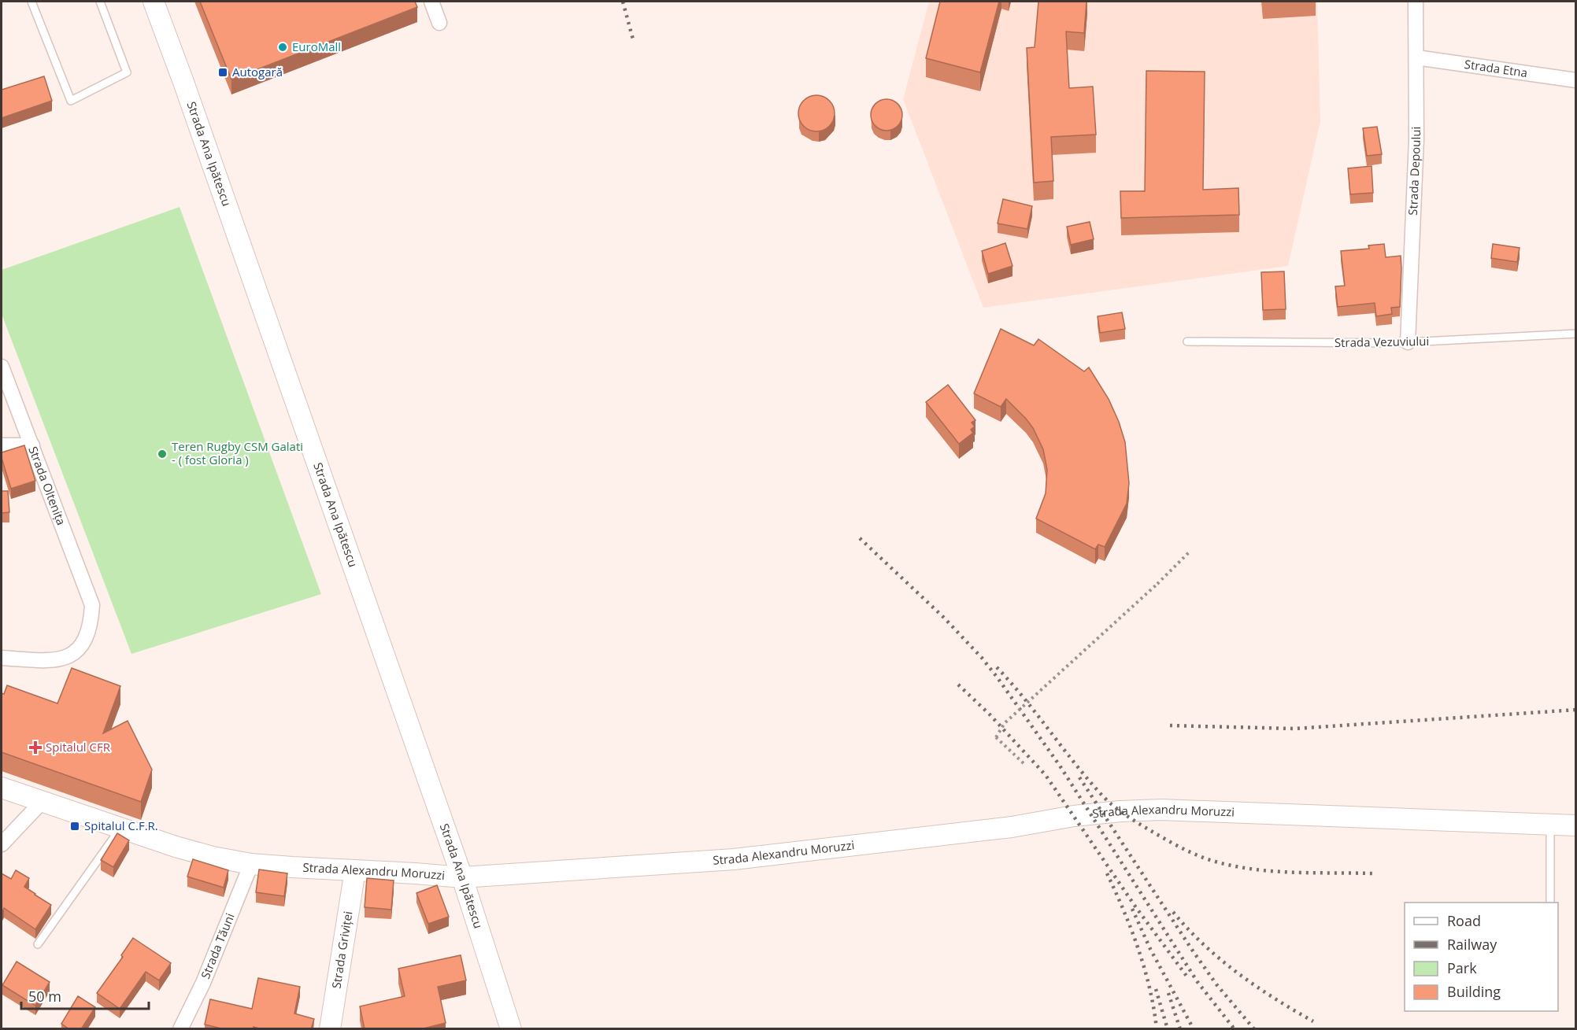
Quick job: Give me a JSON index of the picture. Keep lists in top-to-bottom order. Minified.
{"streets":{"street":["Strada Etna","Strada Ana Ipătescu","Strada Depoului","Strada Oltenița","Strada Alexandru Moruzzi","Strada Tăuni","Strada Griviței"],"lane":["Strada Vezuviului"]},"crossings":[["Strada Etna","Strada Depoului"],["Strada Ana Ipătescu","Strada Alexandru Moruzzi"],["Strada Depoului","Strada Vezuviului"],["Strada Alexandru Moruzzi","Strada Tăuni"],["Strada Alexandru Moruzzi","Strada Griviței"]],"places":{"other":["EuroMall","Teren Rugby CSM Galati - ( fost Gloria )"],"transit":["Autogară","Spitalul C.F.R."],"health":["Spitalul CFR"]},"legend":["Road","Railway","Park","Building"],"scale_bar":"50 m"}
